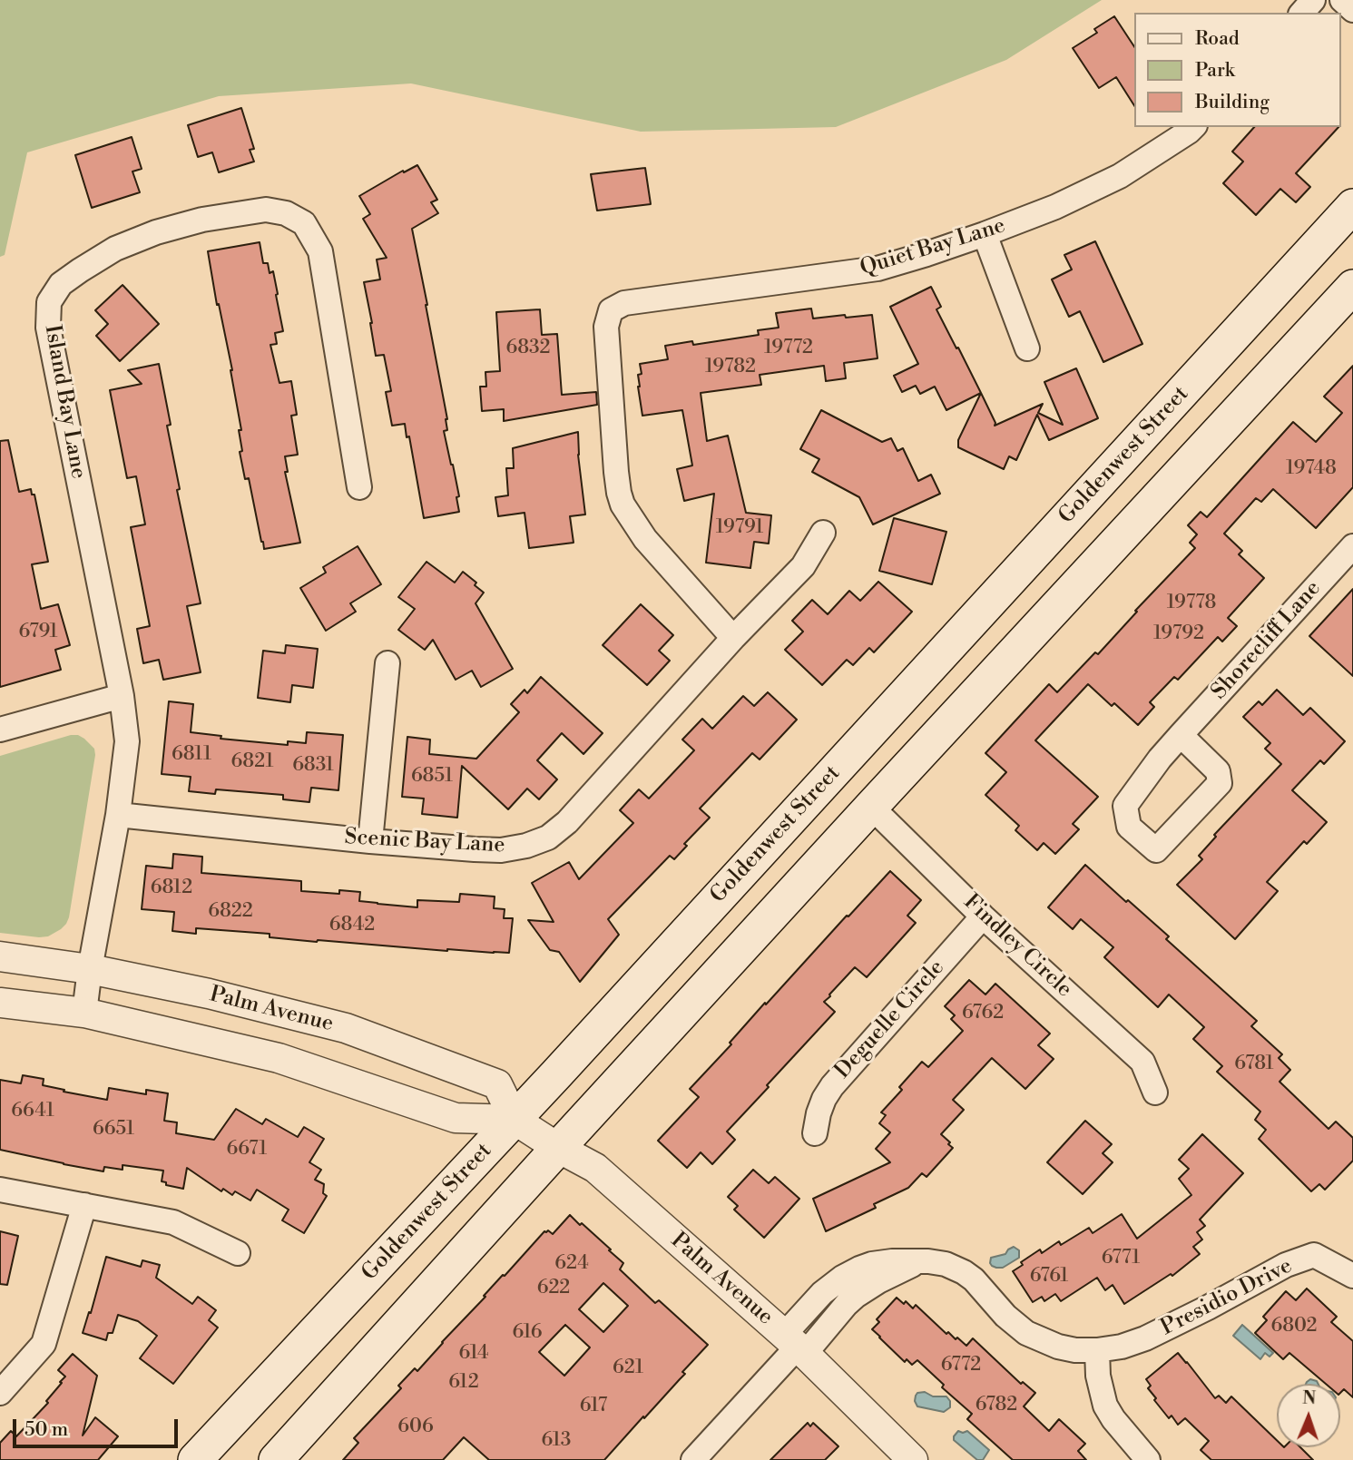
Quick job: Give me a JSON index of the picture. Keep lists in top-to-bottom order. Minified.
{"streets":{"main road":["Goldenwest Street"],"street":["Quiet Bay Lane","Island Bay Lane","Shorecliff Lane","Scenic Bay Lane","Findley Circle","Palm Avenue","Deguelle Circle","Presidio Drive"]},"crossings":[["Quiet Bay Lane","Scenic Bay Lane"],["Island Bay Lane","Scenic Bay Lane"],["Island Bay Lane","Palm Avenue"],["Goldenwest Street","Palm Avenue"],["Findley Circle","Deguelle Circle"]],"house_numbers":["6832","19772","19782","19748","19791","19778","6791","19792","6811","6821","6831","6851","6812","6822","6842","6762","6781","6641","6651","6671","6771","624","6761","622","6802","616","614","6772","621","612","6782","617","606","613"],"legend":["Road","Park","Building"],"scale_bar":"50 m","north":"top"}
